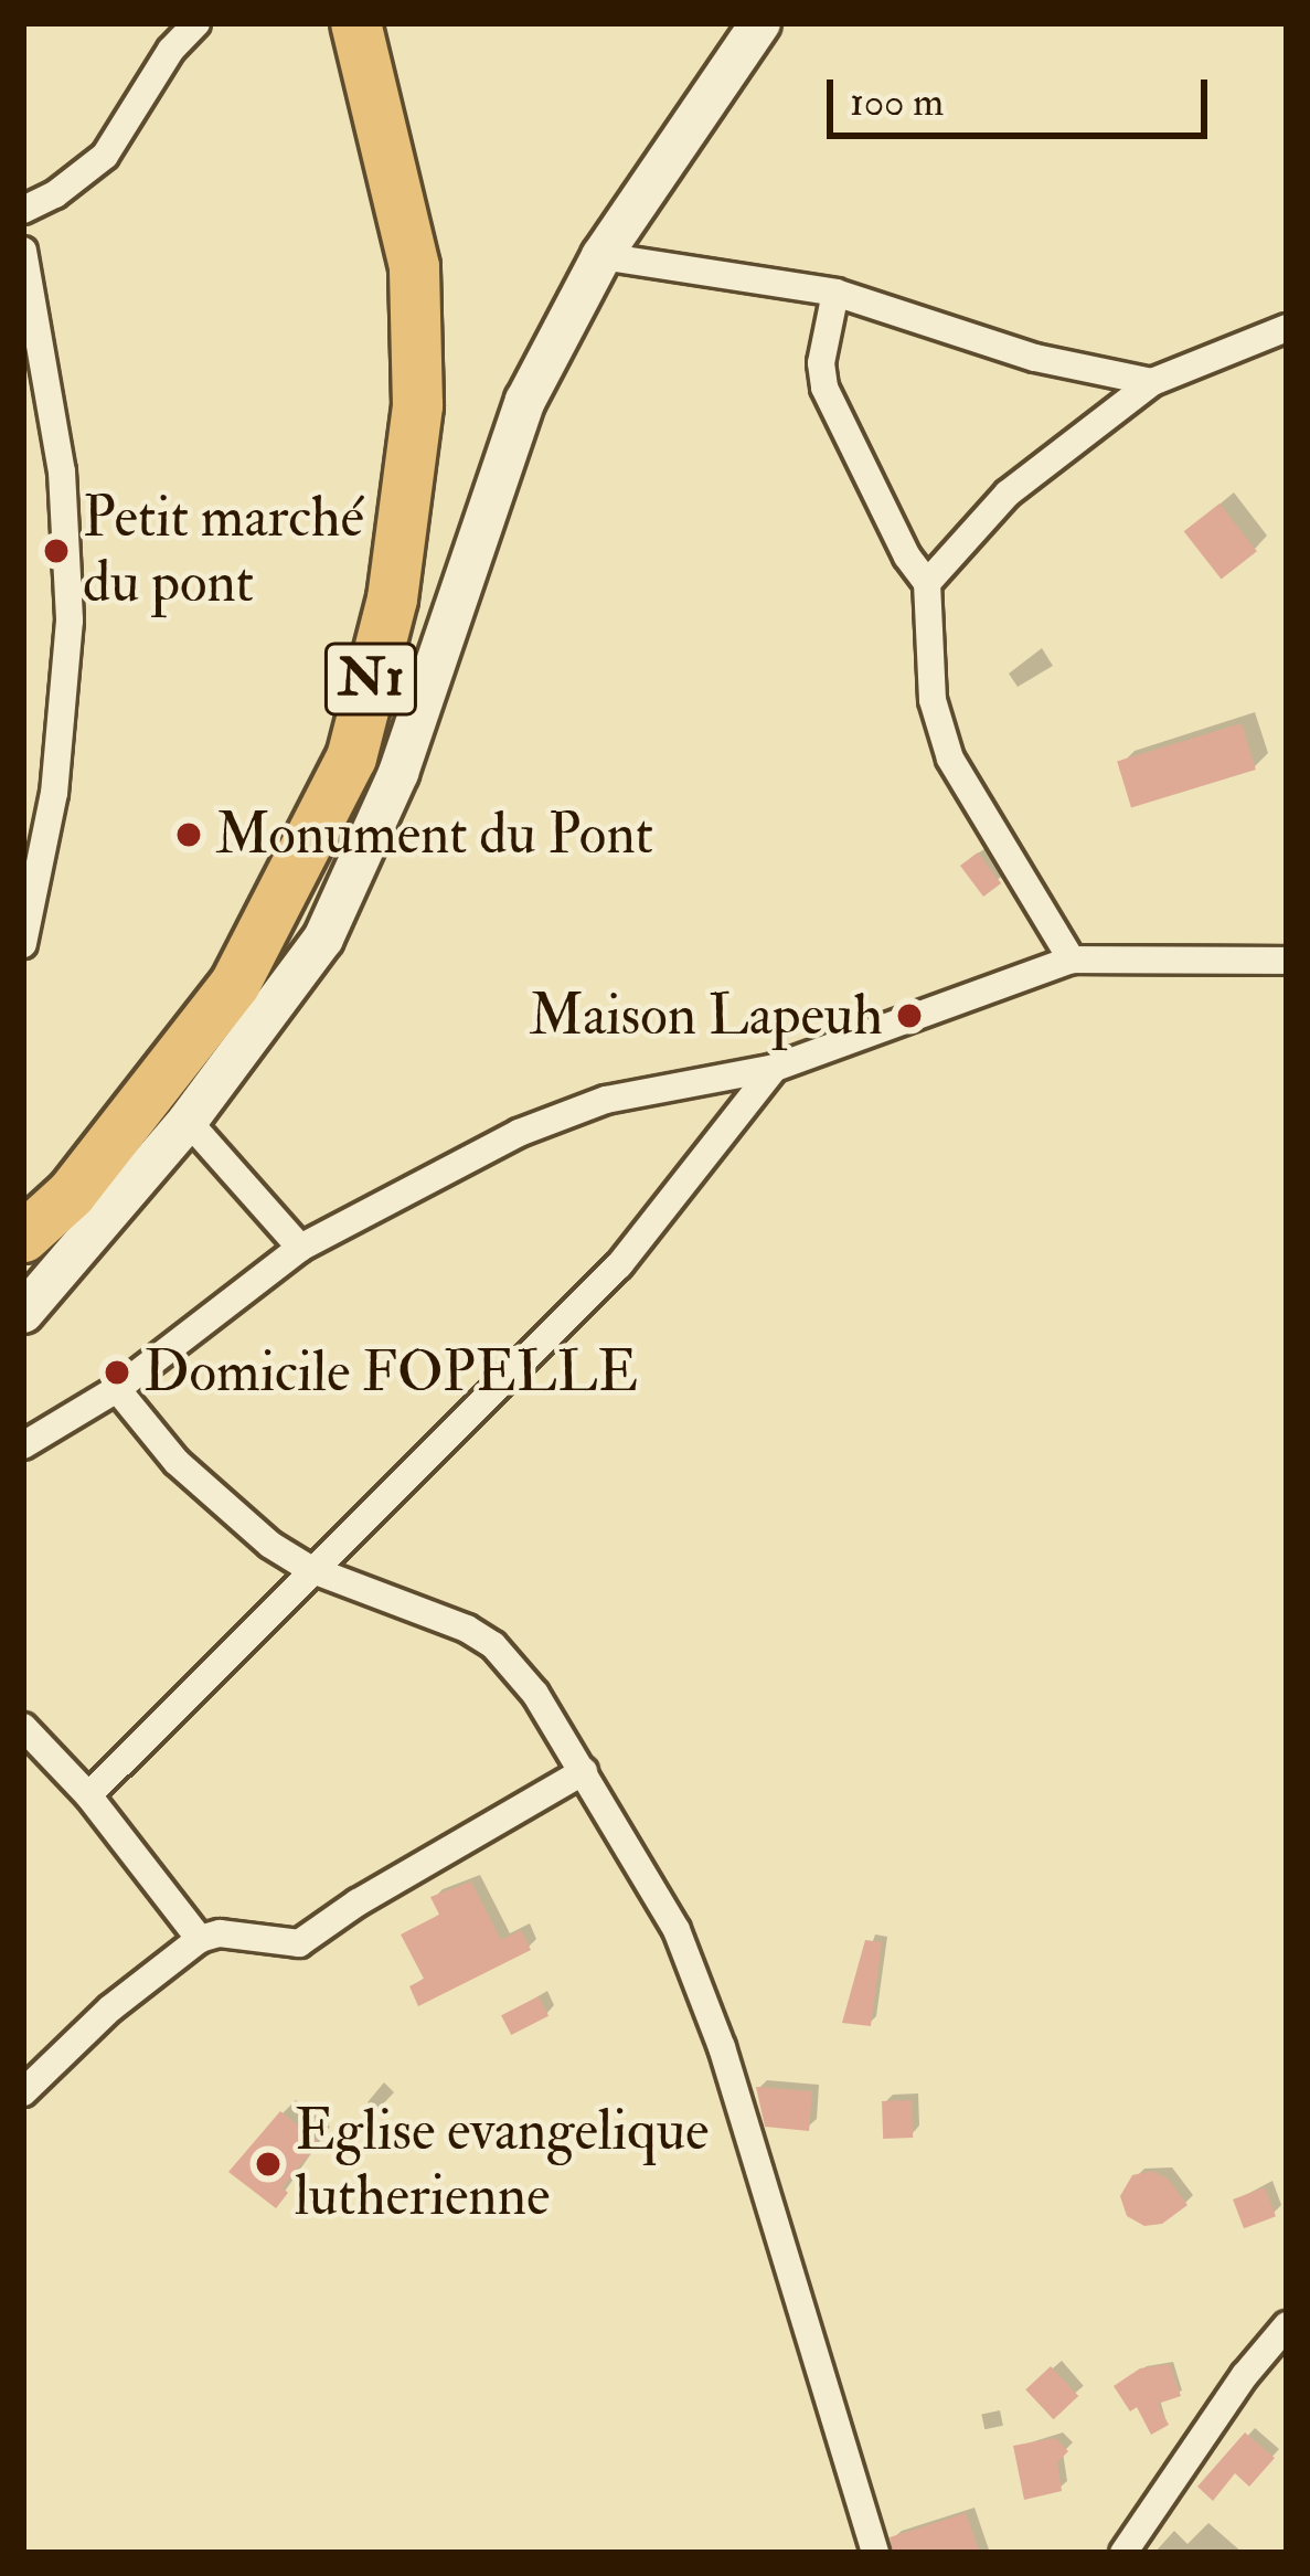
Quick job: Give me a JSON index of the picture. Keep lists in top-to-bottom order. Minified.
{"streets":{"highway":["N1"]},"places":["Petit marché du pont","Monument du Pont","Maison Lapeuh","Domicile FOPELLE","Eglise evangelique lutherienne"],"scale_bar":"100 m"}
